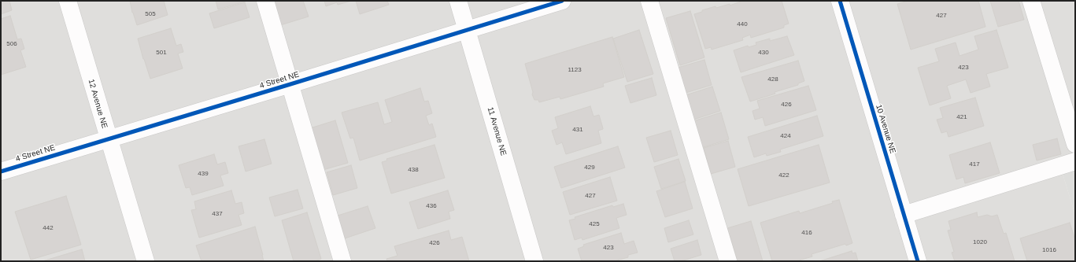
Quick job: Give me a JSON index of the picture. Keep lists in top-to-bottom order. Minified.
{"streets":{"street":["4 Street NE","12 Avenue NE","10 Avenue NE","11 Avenue NE"]},"crossings":[["4 Street NE","12 Avenue NE"],["4 Street NE","11 Avenue NE"]],"house_numbers":["505","427","440","506","501","430","423","1123","428","426","421","431","424","417","429","438","439","422","427","436","437","425","442","416","1020","426","423","1016"]}
